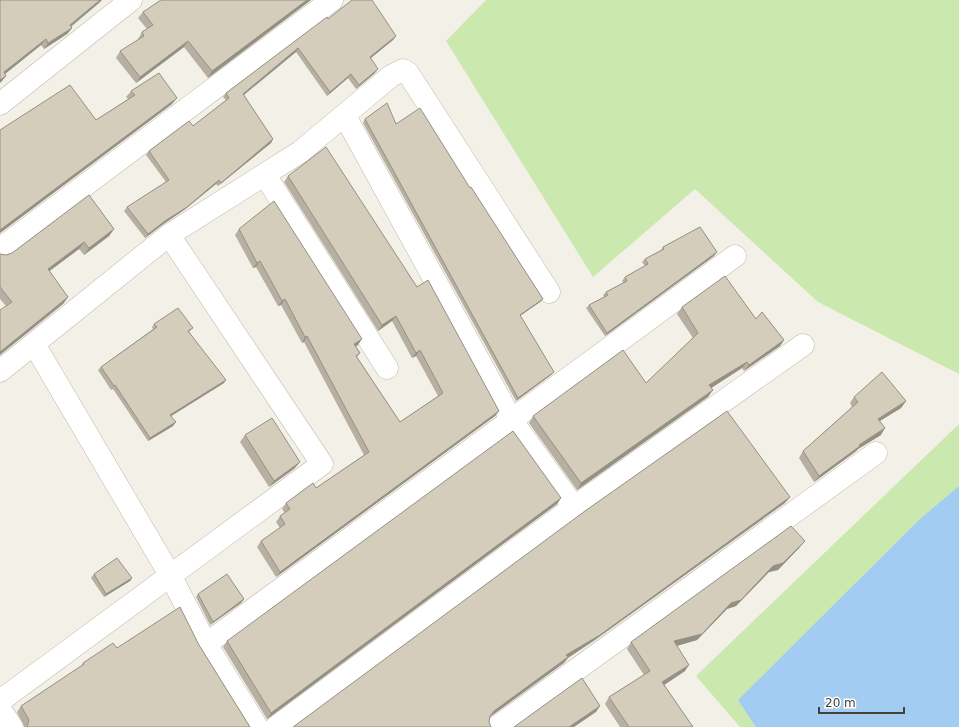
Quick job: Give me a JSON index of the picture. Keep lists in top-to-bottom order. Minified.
{"scale_bar":"20 m"}
